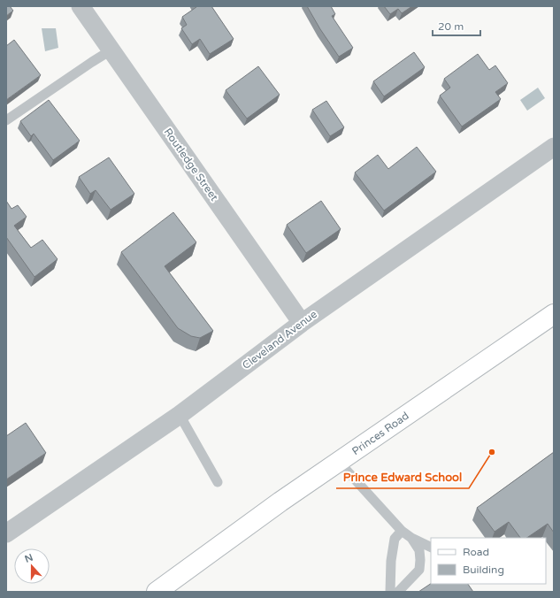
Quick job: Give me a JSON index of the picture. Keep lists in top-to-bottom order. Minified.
{"streets":{"main road":["Princes Road"],"street":["Routledge Street","Cleveland Avenue"]},"crossings":[["Routledge Street","Cleveland Avenue"]],"places":["Prince Edward School"],"legend":["Road","Building"],"scale_bar":"20 m","north":"top"}
